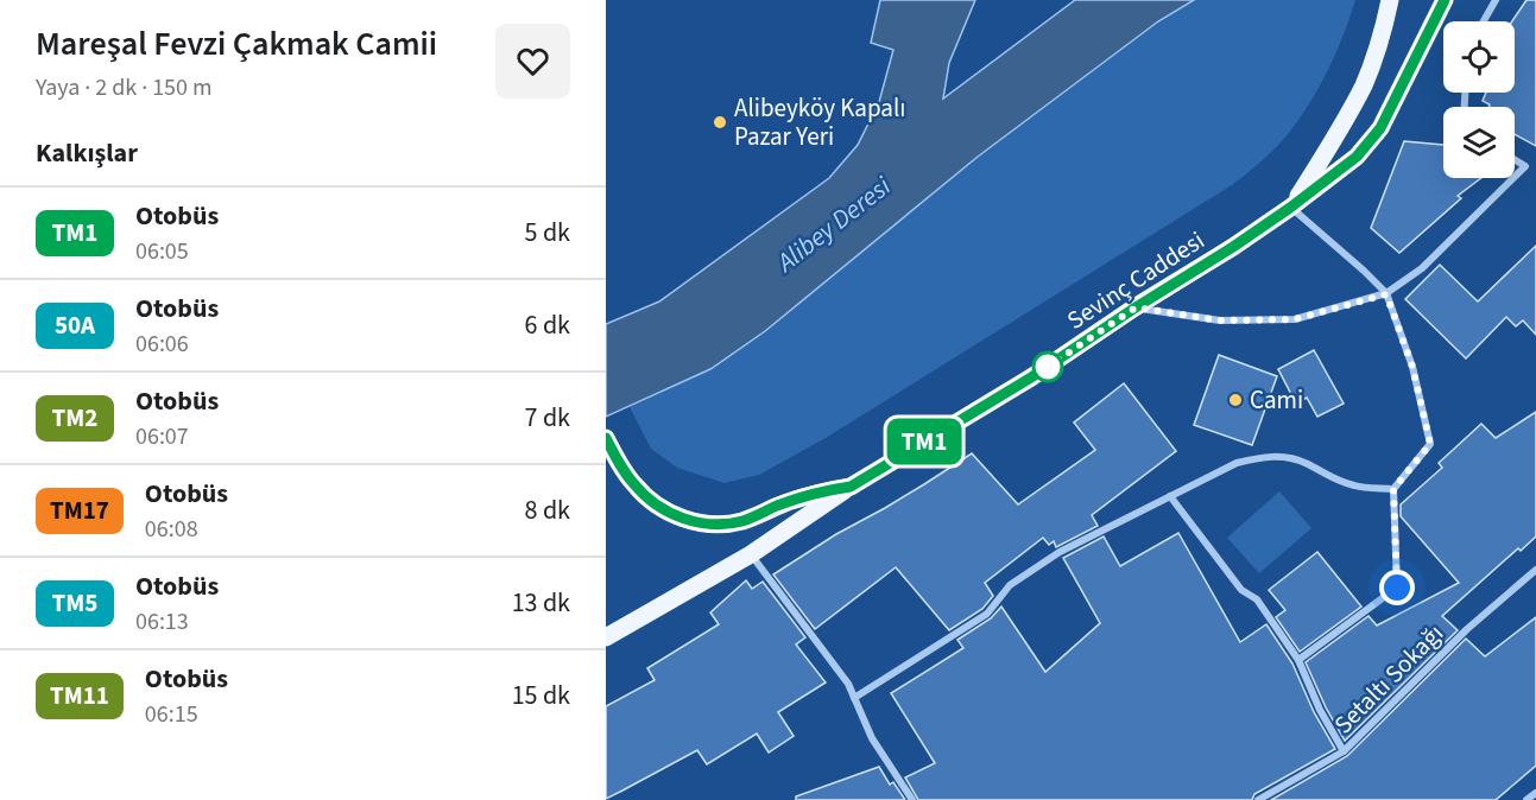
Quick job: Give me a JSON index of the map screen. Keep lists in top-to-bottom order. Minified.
{"streets":{"main road":["Sevinç Caddesi"],"street":["Setaltı Sokağı"]},"water":["Alibey Deresi"],"places":["Alibeyköy Kapalı Pazar Yeri","Cami"],"lines":["bus line TM1"],"page":{"heading":[["Mareşal Fevzi Çakmak Camii","Yaya · 2 dk · 150 m"],"Kalkışlar"],"on_map":"TM1","list":[{"mark":"TM1","name":"Otobüs","note":"06:05","value":"5 dk"},{"mark":"50A","name":"Otobüs","note":"06:06","value":"6 dk"},{"mark":"TM2","name":"Otobüs","note":"06:07","value":"7 dk"},{"mark":"TM17","name":"Otobüs","note":"06:08","value":"8 dk"},{"mark":"TM5","name":"Otobüs","note":"06:13","value":"13 dk"},{"mark":"TM11","name":"Otobüs","note":"06:15","value":"15 dk"}]}}
